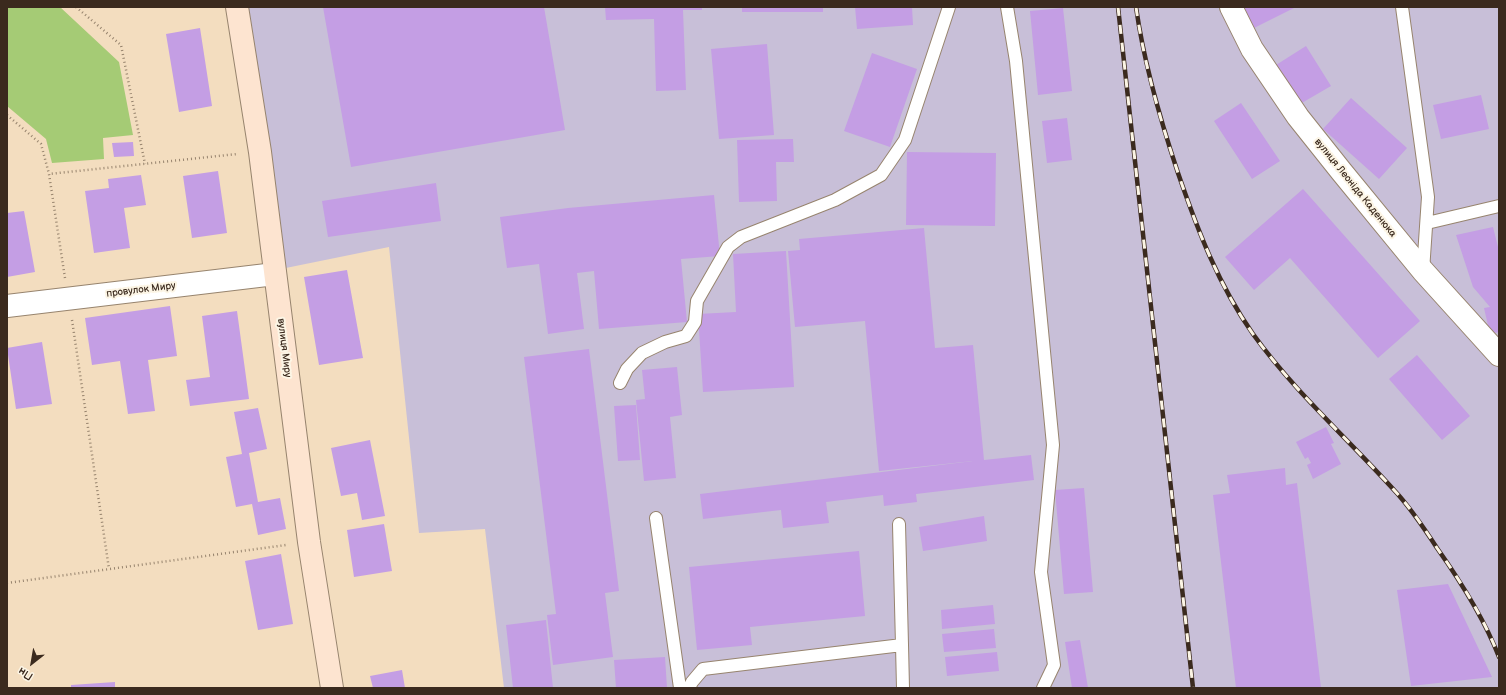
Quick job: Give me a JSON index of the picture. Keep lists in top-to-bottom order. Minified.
{"streets":{"main road":["вулиця Миру"],"street":["вулиця Леоніда Каденюка","провулок Миру"]},"crossings":[["провулок Миру","вулиця Миру"]],"north":"bottom left"}
